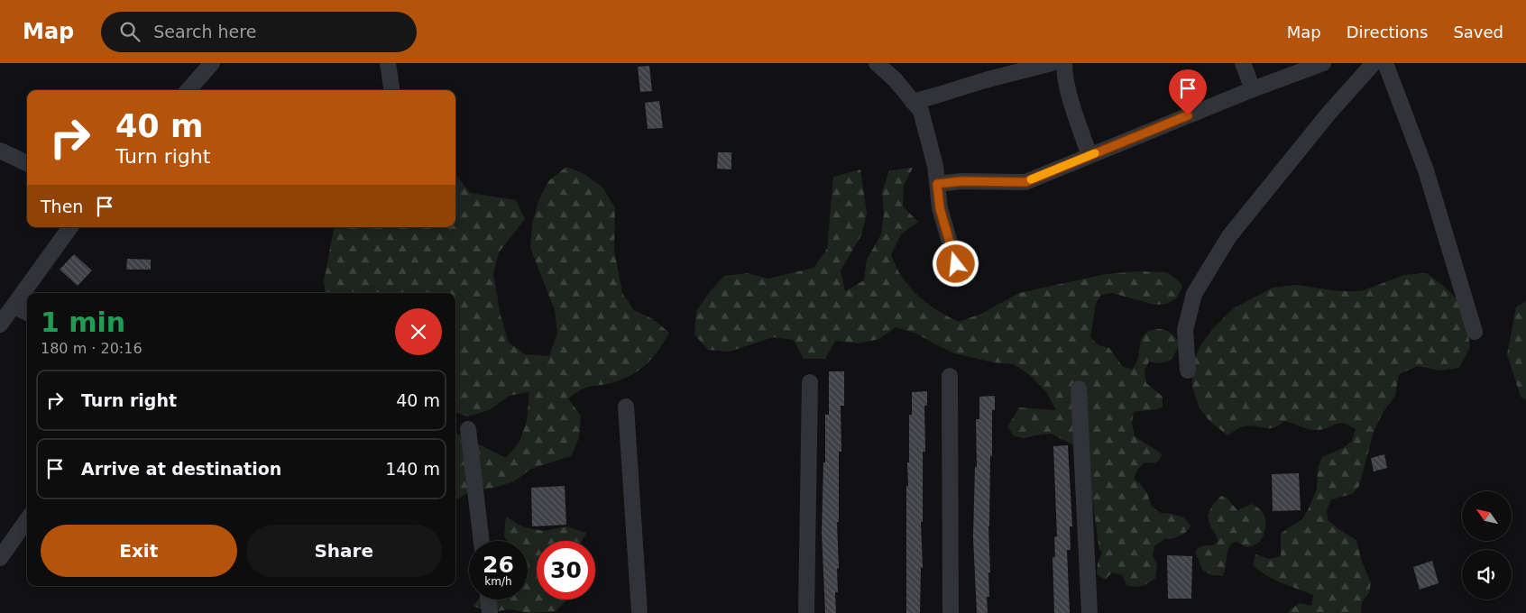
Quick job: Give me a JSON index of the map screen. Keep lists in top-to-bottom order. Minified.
{"north":"top left","page":{"header":"Map","search":"Search here","nav":["Map","Directions","Saved"],"turn":["40 m","Turn right"],"then":"Then","heading":["1 min","180 m · 20:16"],"list":[{"name":"Turn right","value":"40 m"},{"name":"Arrive at destination","value":"140 m"}],"buttons":["Exit","Share"],"speed":"26 km/h","limit":"30"}}
